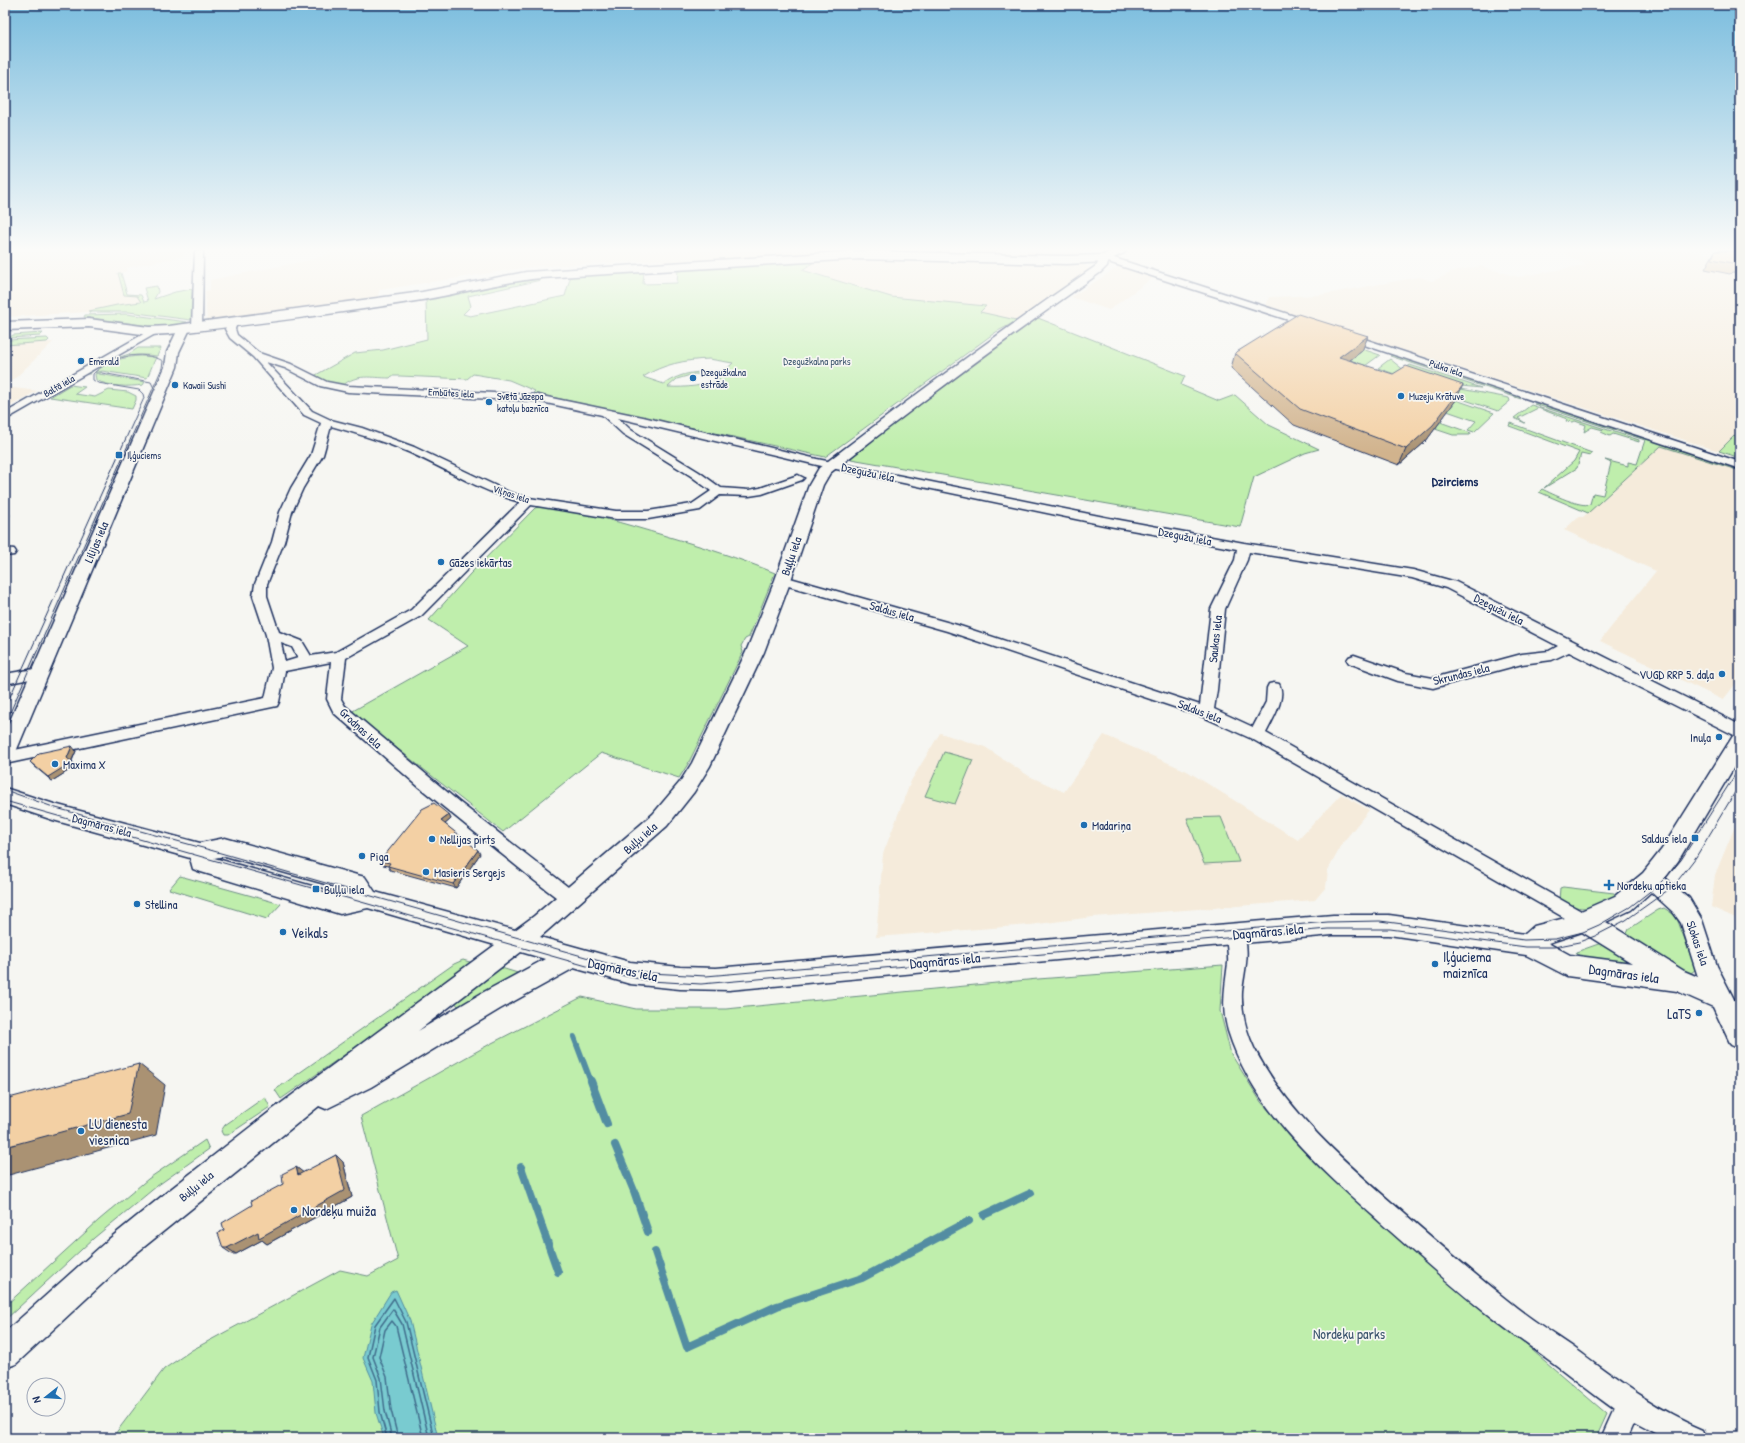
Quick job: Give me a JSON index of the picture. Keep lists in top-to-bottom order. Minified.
{"streets":{"street":["Pulka iela","Baltā iela","Embūtes iela","Dzegužu iela","Viļņas iela","Lilijas iela","Buļļu iela","Saldus iela","Saukas iela","Skrundas iela","Grodņas iela","Dagmāras iela","Slokas iela"]},"crossings":[["Embūtes iela","Dzegužu iela"],["Embūtes iela","Viļņas iela"],["Dzegužu iela","Buļļu iela"],["Dzegužu iela","Saukas iela"],["Dzegužu iela","Skrundas iela"],["Buļļu iela","Saldus iela"],["Buļļu iela","Grodņas iela"],["Buļļu iela","Dagmāras iela"],["Saldus iela","Saukas iela"],["Dagmāras iela","Slokas iela"]],"districts":["Dzirciems"],"parks":["Dzegužkalna parks","Nordeķu parks"],"places":{"other":["Emerald","Dzegužkalna estrāde","Kawaii Sushi","Muzeju Krātuve","Svētā Jāzepa katoļu baznīca","Gāzes iekārtas","VUGD RRP 5. daļa","Inuļa","Maxima X","Madariņa","Nellijas pirts","Piga","Masieris Sergejs","Stellina","Veikals","Iļģuciema maiznīca","LaTS","LU dienesta viesnica","Nordeķu muiža"],"transit":["Iļģuciems","Saldus iela","Buļļu iela"],"health":["Nordeķu aptieka"]},"north":"left"}
